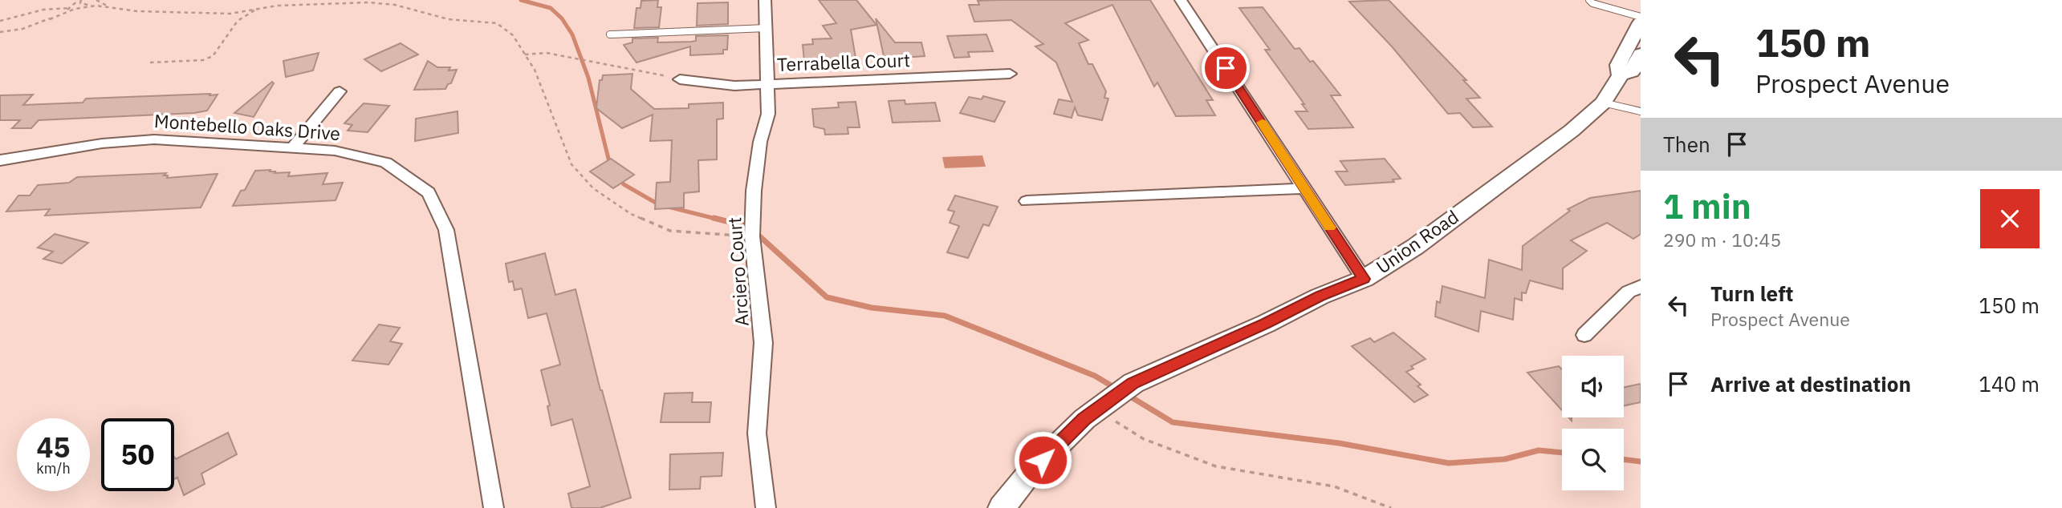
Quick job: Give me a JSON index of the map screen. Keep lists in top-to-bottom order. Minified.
{"streets":{"main road":["Union Road"],"street":["Terrabella Court","Montebello Oaks Drive","Arciero Court"]},"crossings":[["Terrabella Court","Arciero Court"]],"page":{"turn":["150 m","Prospect Avenue"],"then":"Then","heading":["1 min","290 m · 10:45"],"list":[{"name":"Turn left","note":"Prospect Avenue","value":"150 m"},{"name":"Arrive at destination","value":"140 m"}],"speed":"45 km/h","limit":"50"}}
